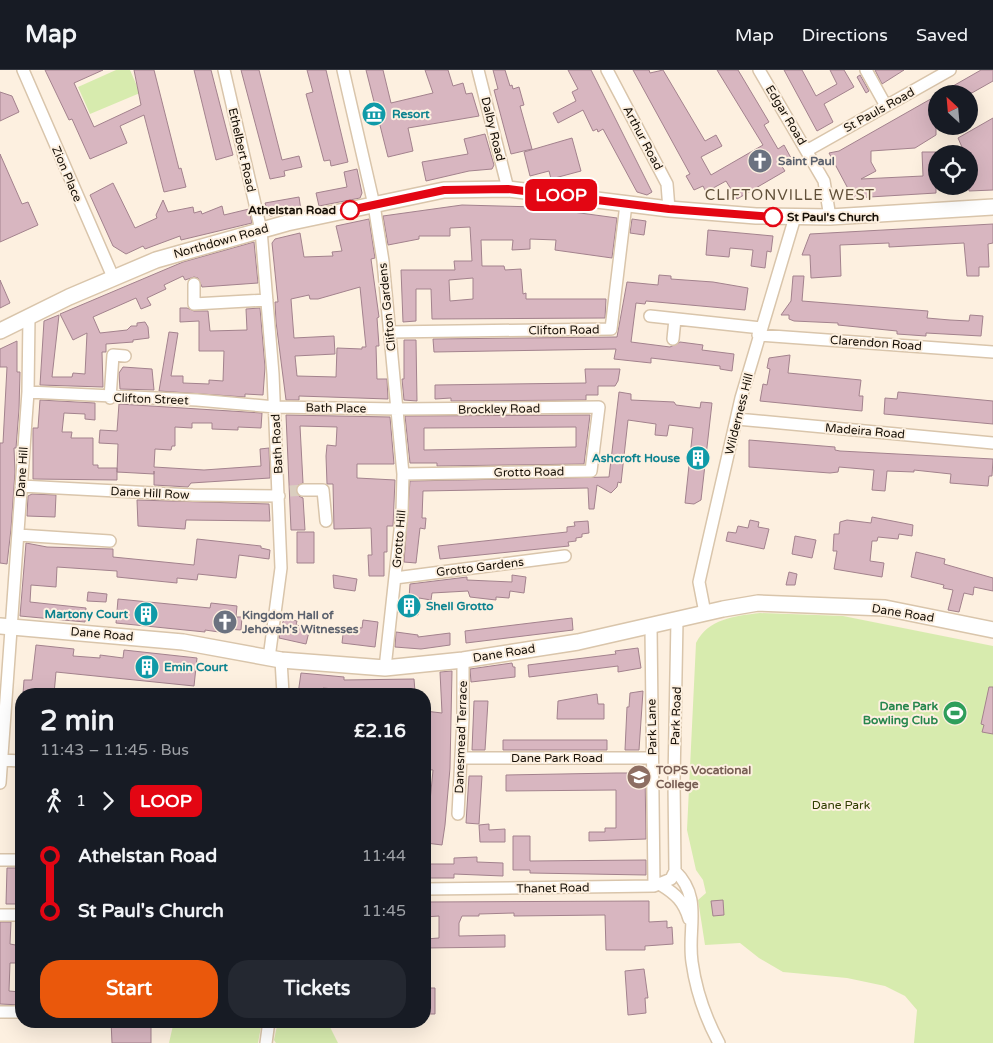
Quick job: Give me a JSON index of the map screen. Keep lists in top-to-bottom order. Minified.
{"streets":{"main road":["Northdown Road","Dane Road"],"street":["St Pauls Road","Edgar Road","Dalby Road","Arthur Road","Ethelbert Road","Zion Place","Clifton Gardens","Clifton Road","Clarendon Road","Clifton Street","Bath Place","Brockley Road","Wilderness Hill","Madeira Road","Bath Road","Dane Hill","Grotto Road","Dane Hill Row","Grotto Hill","Grotto Gardens","Park Road","Park Lane","Danesmead Terrace","Dane Park Road","Thanet Road"]},"crossings":[["St Pauls Road","Edgar Road"],["Edgar Road","Northdown Road"],["Dalby Road","Northdown Road"],["Arthur Road","Northdown Road"],["Ethelbert Road","Northdown Road"],["Ethelbert Road","Bath Road"],["Zion Place","Northdown Road"],["Northdown Road","Clifton Gardens"],["Northdown Road","Clifton Road"],["Northdown Road","Wilderness Hill"],["Northdown Road","Bath Road"],["Northdown Road","Dane Hill"],["Clifton Gardens","Clifton Road"],["Clifton Gardens","Bath Place"],["Clifton Gardens","Brockley Road"],["Clifton Gardens","Grotto Hill"],["Clarendon Road","Wilderness Hill"],["Clifton Street","Bath Place"],["Clifton Street","Bath Road"],["Clifton Street","Dane Hill"],["Bath Place","Brockley Road"],["Bath Place","Bath Road"],["Bath Place","Grotto Hill"],["Brockley Road","Grotto Road"],["Brockley Road","Grotto Hill"],["Wilderness Hill","Madeira Road"],["Wilderness Hill","Dane Road"],["Bath Road","Dane Hill Row"],["Bath Road","Dane Road"],["Dane Hill","Dane Hill Row"],["Dane Hill","Dane Road"],["Grotto Road","Grotto Hill"],["Grotto Hill","Grotto Gardens"],["Grotto Hill","Dane Road"],["Dane Road","Park Road"],["Dane Road","Park Lane"],["Dane Road","Danesmead Terrace"],["Park Lane","Dane Park Road"],["Park Lane","Thanet Road"],["Danesmead Terrace","Dane Park Road"]],"districts":["CLIFTONVILLE WEST"],"parks":["Dane Park"],"places":{"museum":["Resort"],"church":["Saint Paul","Kingdom Hall of Jehovah's Witnesses"],"other":["Athelstan Road","St Paul's Church"],"building":["Ashcroft House","Shell Grotto","Martony Court","Emin Court"],"sports":["Dane Park Bowling Club"],"school or university":["TOPS Vocational College"]},"lines":["bus line LOOP"],"north":"top left","page":{"header":"Map","nav":["Map","Directions","Saved"],"on_map":"LOOP","heading":["2 min","11:43 – 11:45 · Bus","£2.16"],"legs":["1","LOOP"],"list":[{"name":"Athelstan Road","value":"11:44"},{"name":"St Paul's Church","value":"11:45"}],"buttons":["Start","Tickets"]}}
